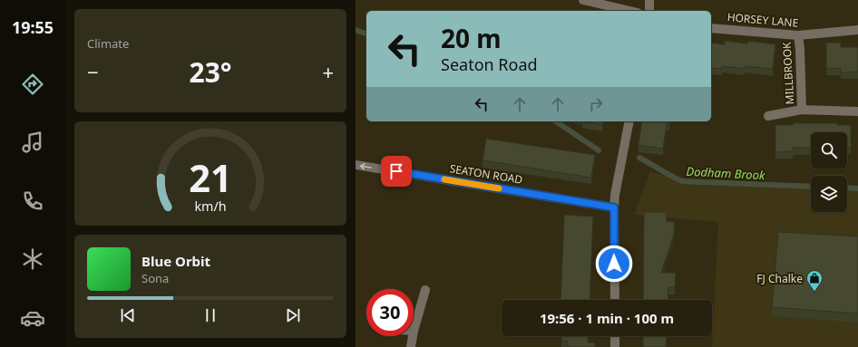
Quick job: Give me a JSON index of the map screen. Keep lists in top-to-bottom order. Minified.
{"streets":{"street":["HORSEY LANE","MILLBROOK","SEATON ROAD"]},"crossings":[["HORSEY LANE","MILLBROOK"]],"one_way":["SEATON ROAD"],"water":["Dodham Brook"],"places":{"shop":["FJ Chalke"]},"page":{"tabs":"19:55","tile":"Climate","turn":["20 m","Seaton Road"],"heat":["−","23°","+"],"song":["Blue Orbit","Sona"],"limit":"30","trip":"19:56 · 1 min · 100 m","gauge":["21","km/h"]}}
